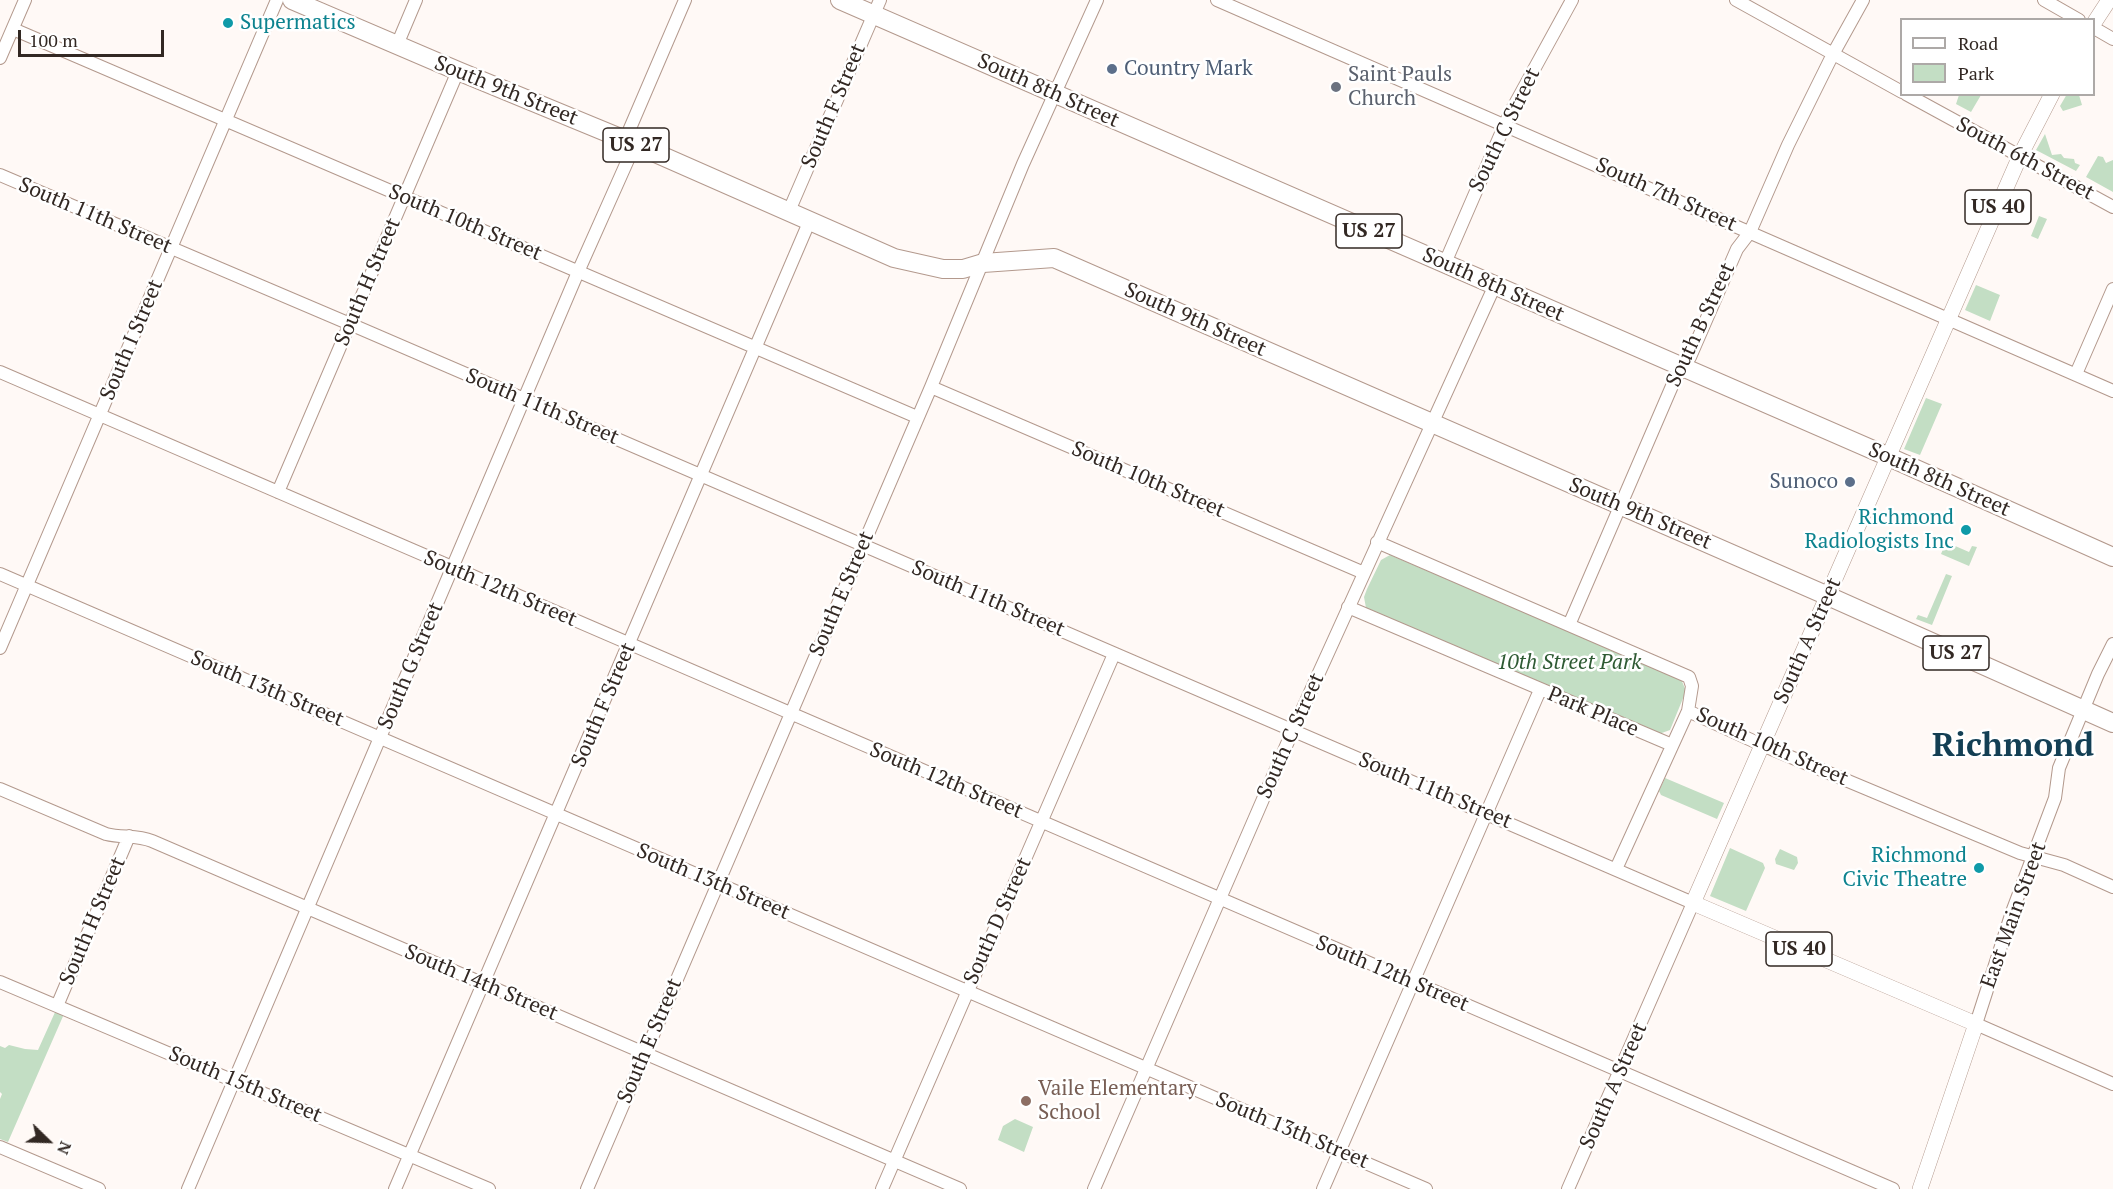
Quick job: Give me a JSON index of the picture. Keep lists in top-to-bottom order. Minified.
{"streets":{"highway":["South 9th Street","South 8th Street","US 27"],"main road":["US 40","South 11th Street","South A Street","East Main Street"],"street":["South F Street","South C Street","South 6th Street","South 7th Street","South 10th Street","South H Street","South B Street","South I Street","South 12th Street","South E Street","South G Street","South 13th Street","Park Place","South D Street","South 14th Street","South 15th Street"]},"crossings":[["South 9th Street","South F Street"],["South 9th Street","South C Street"],["South 9th Street","US 27"],["South 9th Street","South H Street"],["South 9th Street","South B Street"],["South 9th Street","South E Street"],["South 9th Street","South A Street"],["South 9th Street","South G Street"],["South 9th Street","East Main Street"],["South 8th Street","South F Street"],["South 8th Street","South C Street"],["South 8th Street","South B Street"],["South 8th Street","South E Street"],["South 8th Street","South A Street"],["South F Street","South 11th Street"],["South F Street","South 10th Street"],["South F Street","South 12th Street"],["South F Street","South 13th Street"],["South F Street","South 14th Street"],["South F Street","South 15th Street"],["South C Street","South 7th Street"],["South C Street","South 11th Street"],["South C Street","South 10th Street"],["South C Street","South 12th Street"],["South C Street","South 13th Street"],["South C Street","Park Place"],["US 27","East Main Street"],["South 6th Street","South A Street"],["South 7th Street","South B Street"],["South 7th Street","South A Street"],["South 11th Street","South H Street"],["South 11th Street","South I Street"],["South 11th Street","South E Street"],["South 11th Street","South A Street"],["South 11th Street","South G Street"],["South 11th Street","East Main Street"],["South 11th Street","South D Street"],["South 10th Street","South H Street"],["South 10th Street","South B Street"],["South 10th Street","South I Street"],["South 10th Street","South E Street"],["South 10th Street","South A Street"],["South 10th Street","South G Street"],["South 10th Street","East Main Street"],["South H Street","South 12th Street"],["South H Street","South 14th Street"],["South H Street","South 15th Street"],["South I Street","South 12th Street"],["South I Street","South 13th Street"],["South 12th Street","South E Street"],["South 12th Street","South A Street"],["South 12th Street","South G Street"],["South 12th Street","South D Street"],["South E Street","South 13th Street"],["South E Street","South 14th Street"],["South G Street","South 13th Street"],["South G Street","South 14th Street"],["South G Street","South 15th Street"],["South 13th Street","South D Street"],["South D Street","South 14th Street"]],"districts":["Richmond"],"parks":["10th Street Park"],"places":["Supermatics","Country Mark","Saint Pauls Church","Sunoco","Richmond Radiologists Inc","Richmond Civic Theatre","Vaile Elementary School"],"legend":["Road","Park"],"scale_bar":"100 m","north":"bottom right"}
